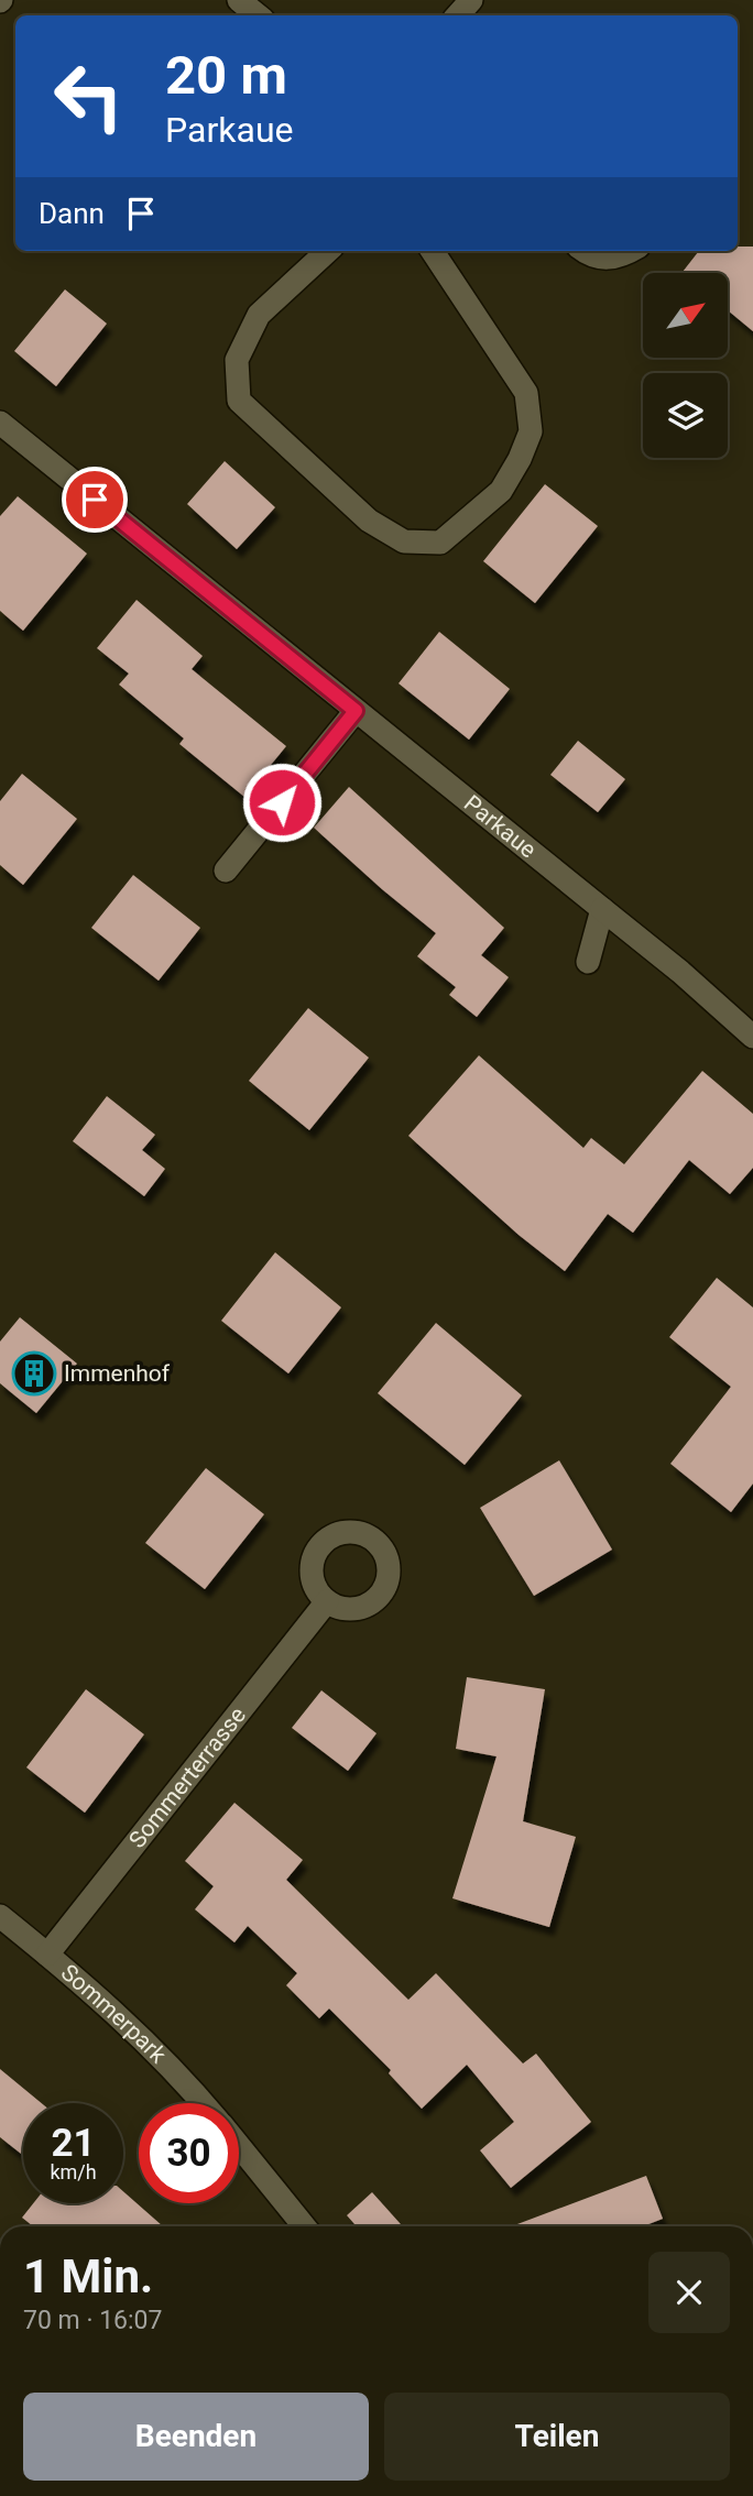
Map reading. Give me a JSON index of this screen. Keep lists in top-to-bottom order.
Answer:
{
  "streets": {
    "street": ["Parkaue", "Sommerterrasse", "Sommerpark"]
  },
  "crossings": [
    ["Sommerterrasse", "Sommerpark"]
  ],
  "places": {
    "building": ["Immenhof"]
  },
  "north": "top right",
  "page": {
    "turn": ["20 m", "Parkaue"],
    "then": "Dann",
    "speed": "21 km/h",
    "limit": "30",
    "heading": ["1 Min.", "70 m · 16:07"],
    "buttons": ["Beenden", "Teilen"]
  }
}
